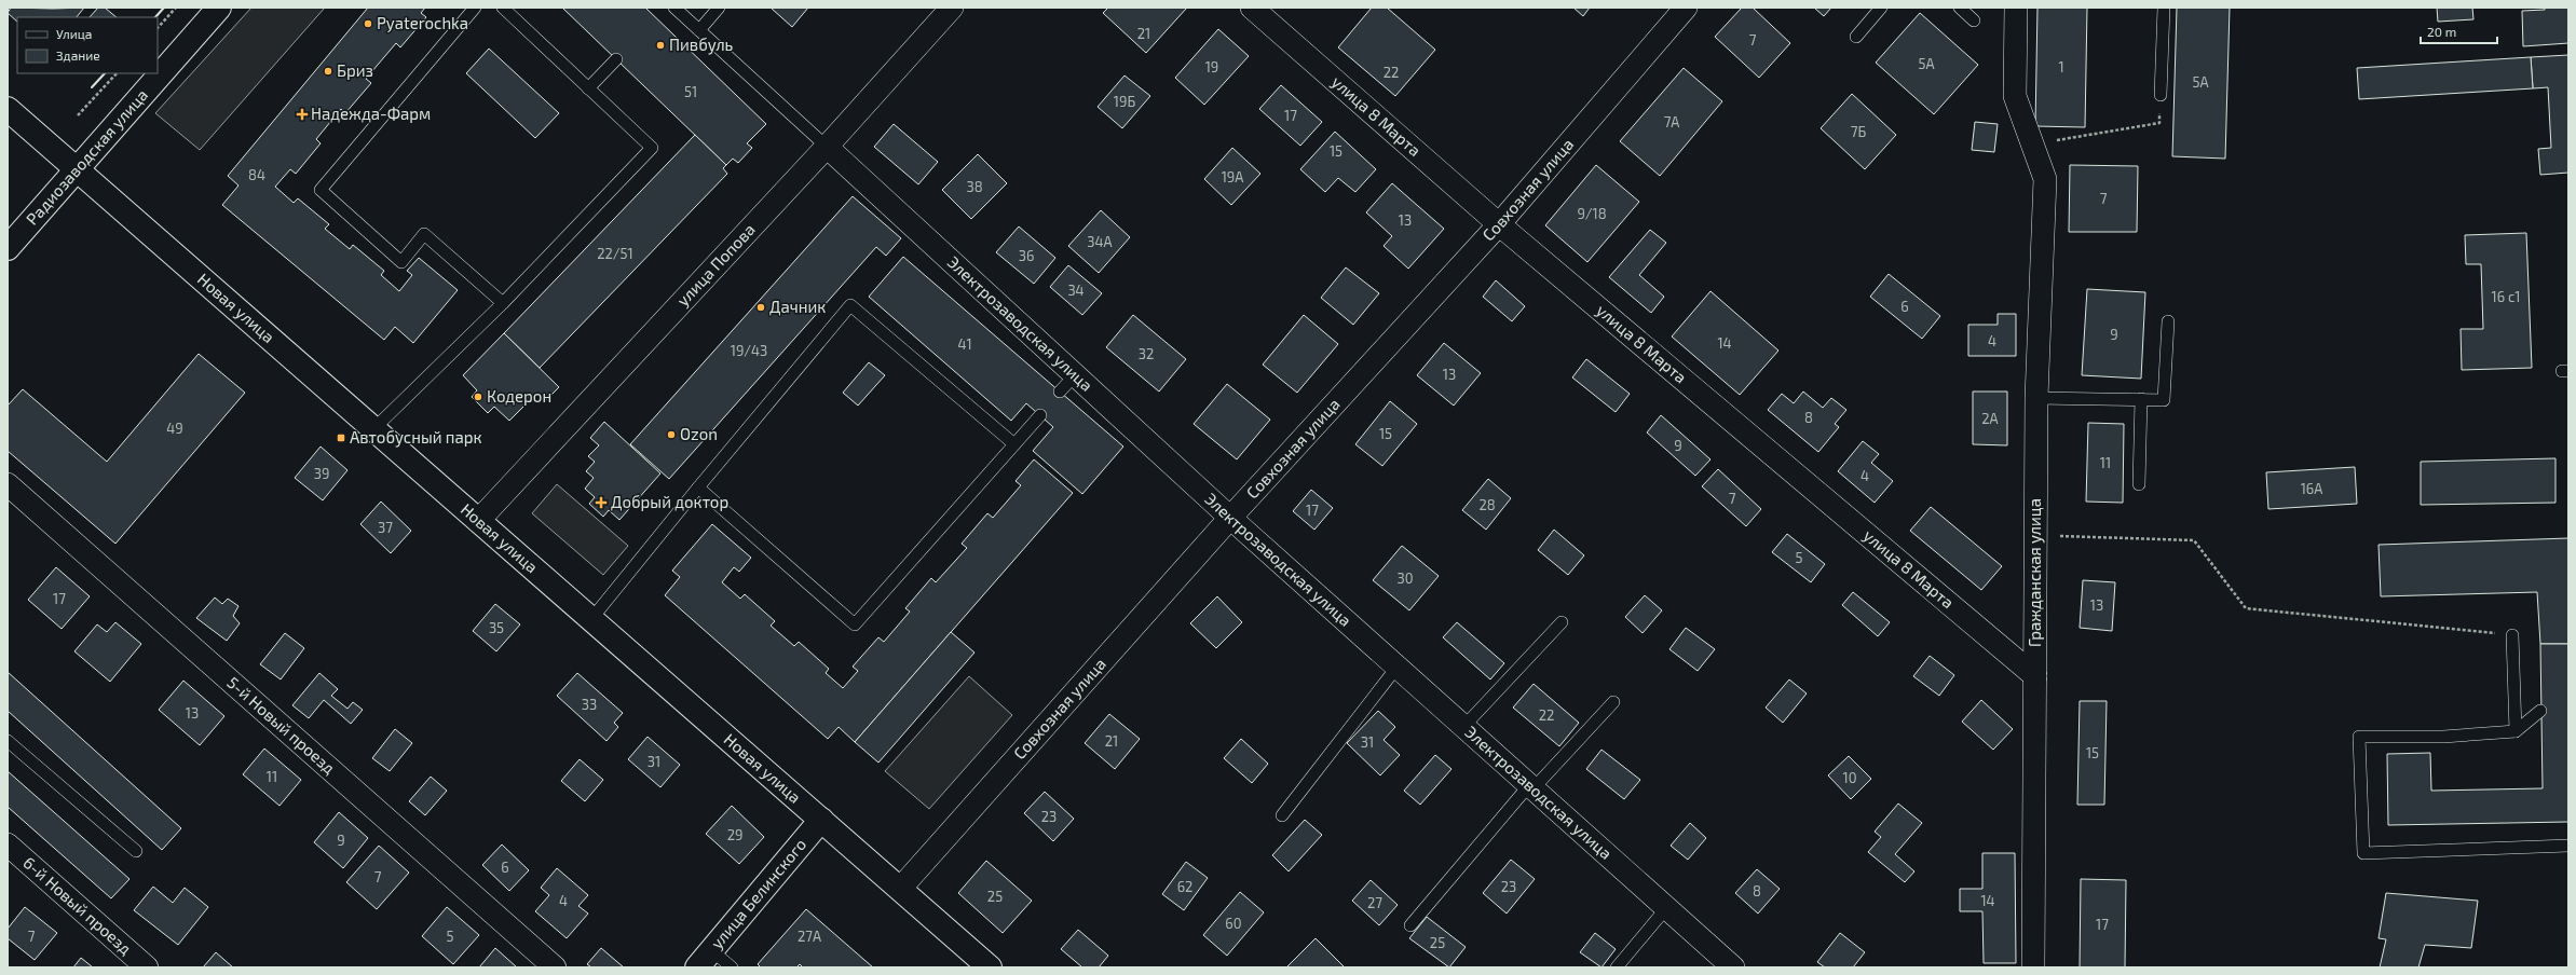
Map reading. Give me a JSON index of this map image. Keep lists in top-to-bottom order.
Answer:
{
  "streets": {
    "street": [
      "улица 8 Марта",
      "Радиозаводская улица",
      "Совхозная улица",
      "улица Попова",
      "Новая улица",
      "Электрозаводская улица",
      "Гражданская улица",
      "5-й Новый проезд",
      "улица Белинского",
      "6-й Новый проезд"
    ]
  },
  "crossings": [
    ["улица 8 Марта", "Совхозная улица"],
    ["улица 8 Марта", "Гражданская улица"],
    ["Радиозаводская улица", "Новая улица"],
    ["Совхозная улица", "Новая улица"],
    ["Совхозная улица", "Электрозаводская улица"],
    ["улица Попова", "Новая улица"],
    ["улица Попова", "Электрозаводская улица"],
    ["Новая улица", "улица Белинского"]
  ],
  "places": {
    "other": [
      "Pyaterochka",
      "Пивбуль",
      "Бриз",
      "Дачник",
      "Кодерон",
      "Ozon"
    ],
    "health": ["Надежда-Фарм", "Добрый доктор"],
    "transit": ["Автобусный парк"]
  },
  "house_numbers": [
    "21",
    "7",
    "5А",
    "19",
    "1",
    "22",
    "5А",
    "51",
    "19Б",
    "17",
    "7А",
    "7Б",
    "15",
    "84",
    "19А",
    "38",
    "7",
    "9/18",
    "13",
    "34А",
    "22/51",
    "36",
    "34",
    "16 с1",
    "6",
    "9",
    "4",
    "14",
    "41",
    "19/43",
    "32",
    "13",
    "8",
    "2А",
    "49",
    "15",
    "9",
    "11",
    "39",
    "4",
    "16А",
    "7",
    "28",
    "17",
    "37",
    "5",
    "30",
    "17",
    "13",
    "35",
    "33",
    "13",
    "22",
    "21",
    "31",
    "15",
    "31",
    "11",
    "10",
    "23",
    "29",
    "9",
    "6",
    "7",
    "62",
    "23",
    "8",
    "25",
    "4",
    "14",
    "27",
    "60",
    "17",
    "7",
    "5",
    "27А",
    "25"
  ],
  "legend": ["Улица", "Здание"],
  "scale_bar": "20 m"
}
